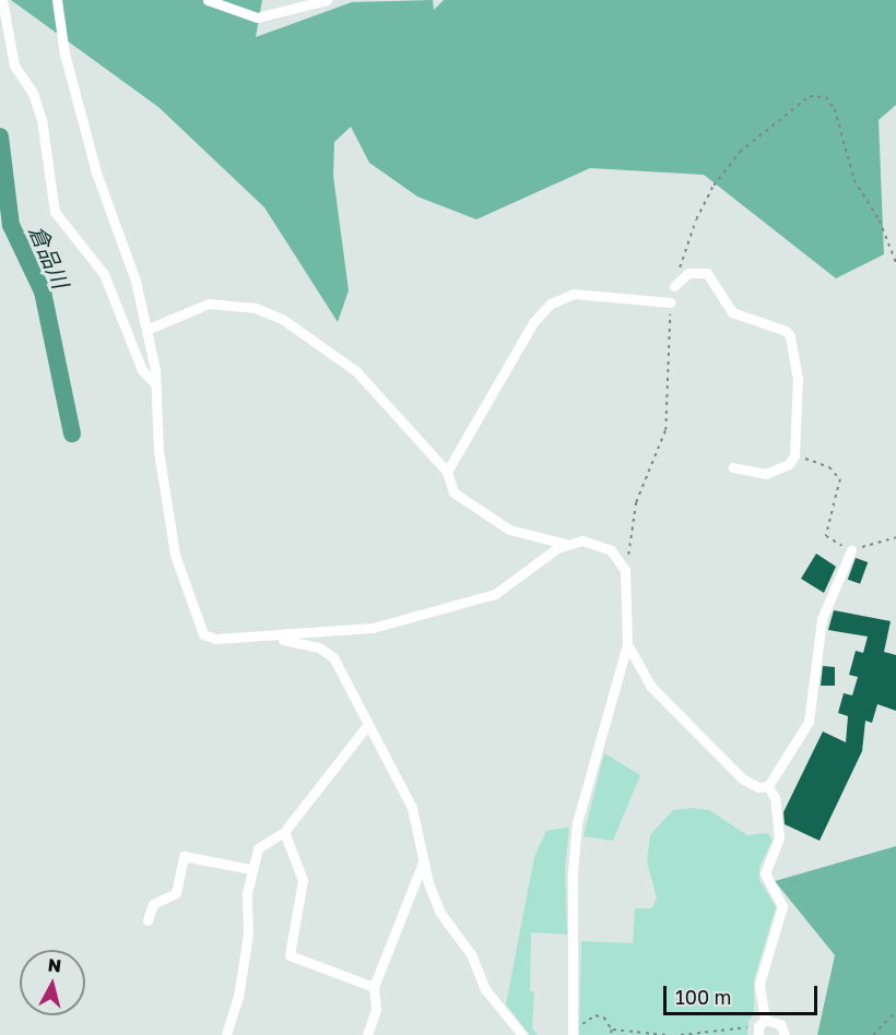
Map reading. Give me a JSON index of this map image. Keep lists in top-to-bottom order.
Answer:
{
  "water": ["倉品川"],
  "scale_bar": "100 m",
  "north": "top"
}
